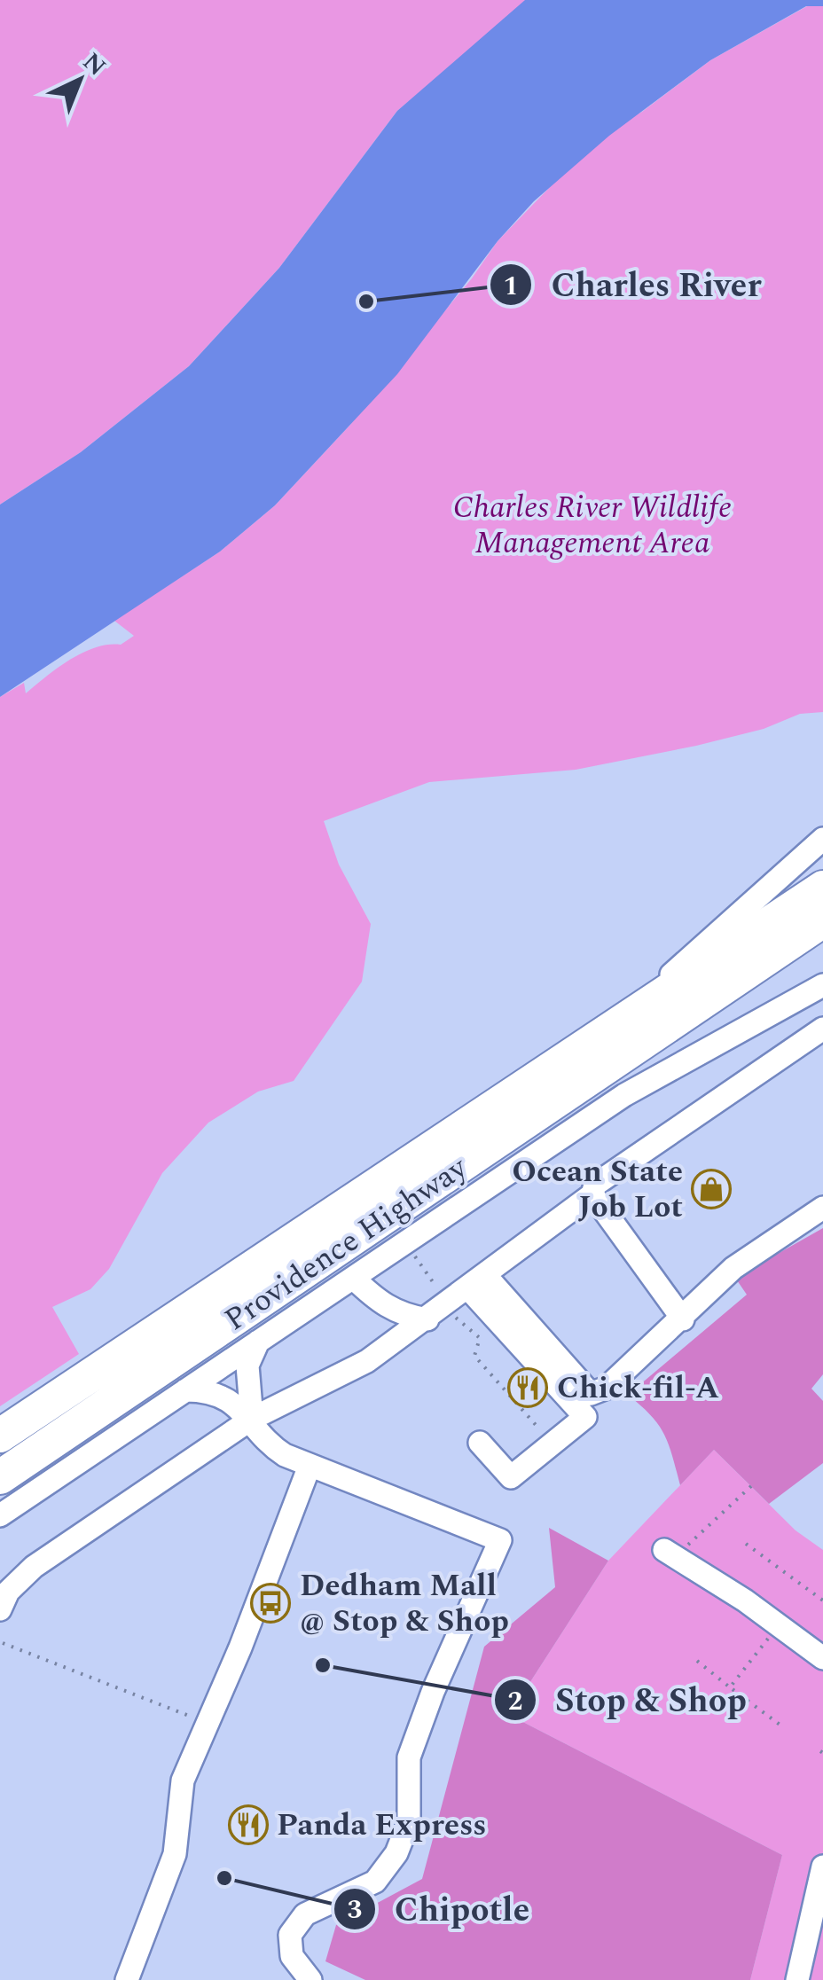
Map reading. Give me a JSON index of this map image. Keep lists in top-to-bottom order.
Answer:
{
  "streets": {
    "highway": ["Providence Highway"]
  },
  "parks": ["Charles River Wildlife Management Area"],
  "places": {
    "other": ["Charles River", "Stop & Shop", "Chipotle"],
    "shop": ["Ocean State Job Lot"],
    "restaurant": ["Chick-fil-A", "Panda Express"],
    "bus stop": ["Dedham Mall @ Stop & Shop"]
  },
  "north": "top right"
}
